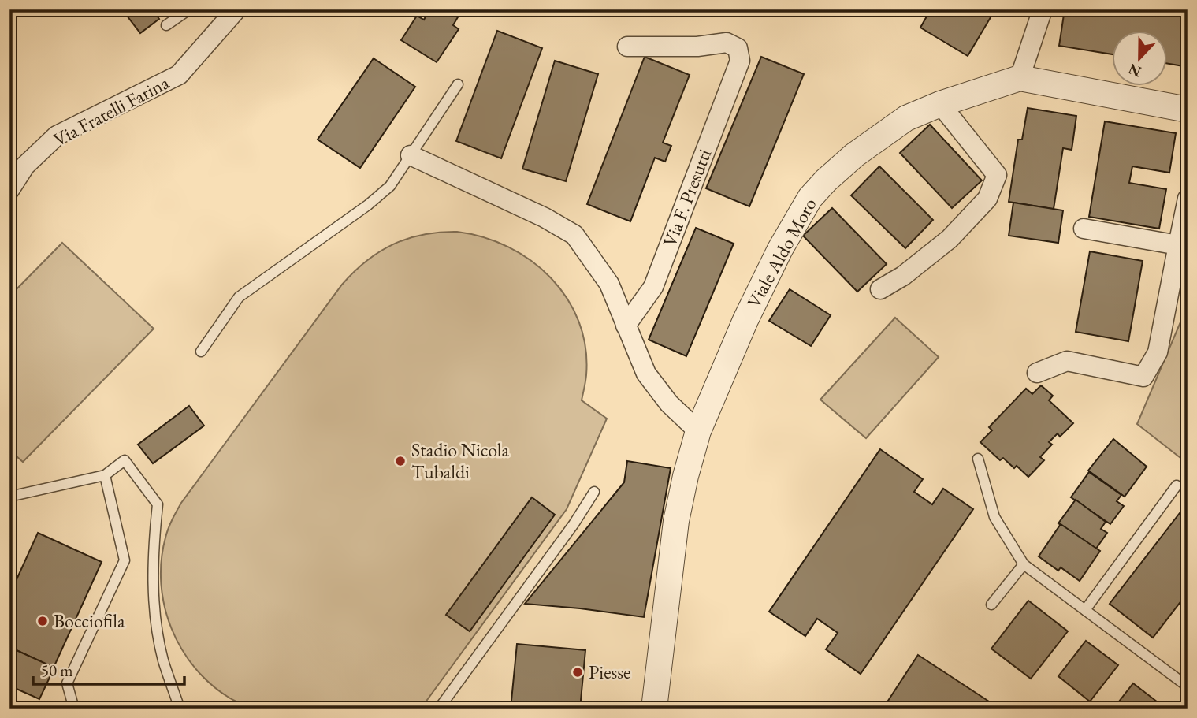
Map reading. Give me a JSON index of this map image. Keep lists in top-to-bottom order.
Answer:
{
  "streets": {
    "street": ["Via Fratelli Farina", "Via F. Presutti", "Viale Aldo Moro"]
  },
  "places": ["Stadio Nicola Tubaldi", "Bocciofila", "Piesse"],
  "scale_bar": "50 m",
  "north": "bottom"
}
